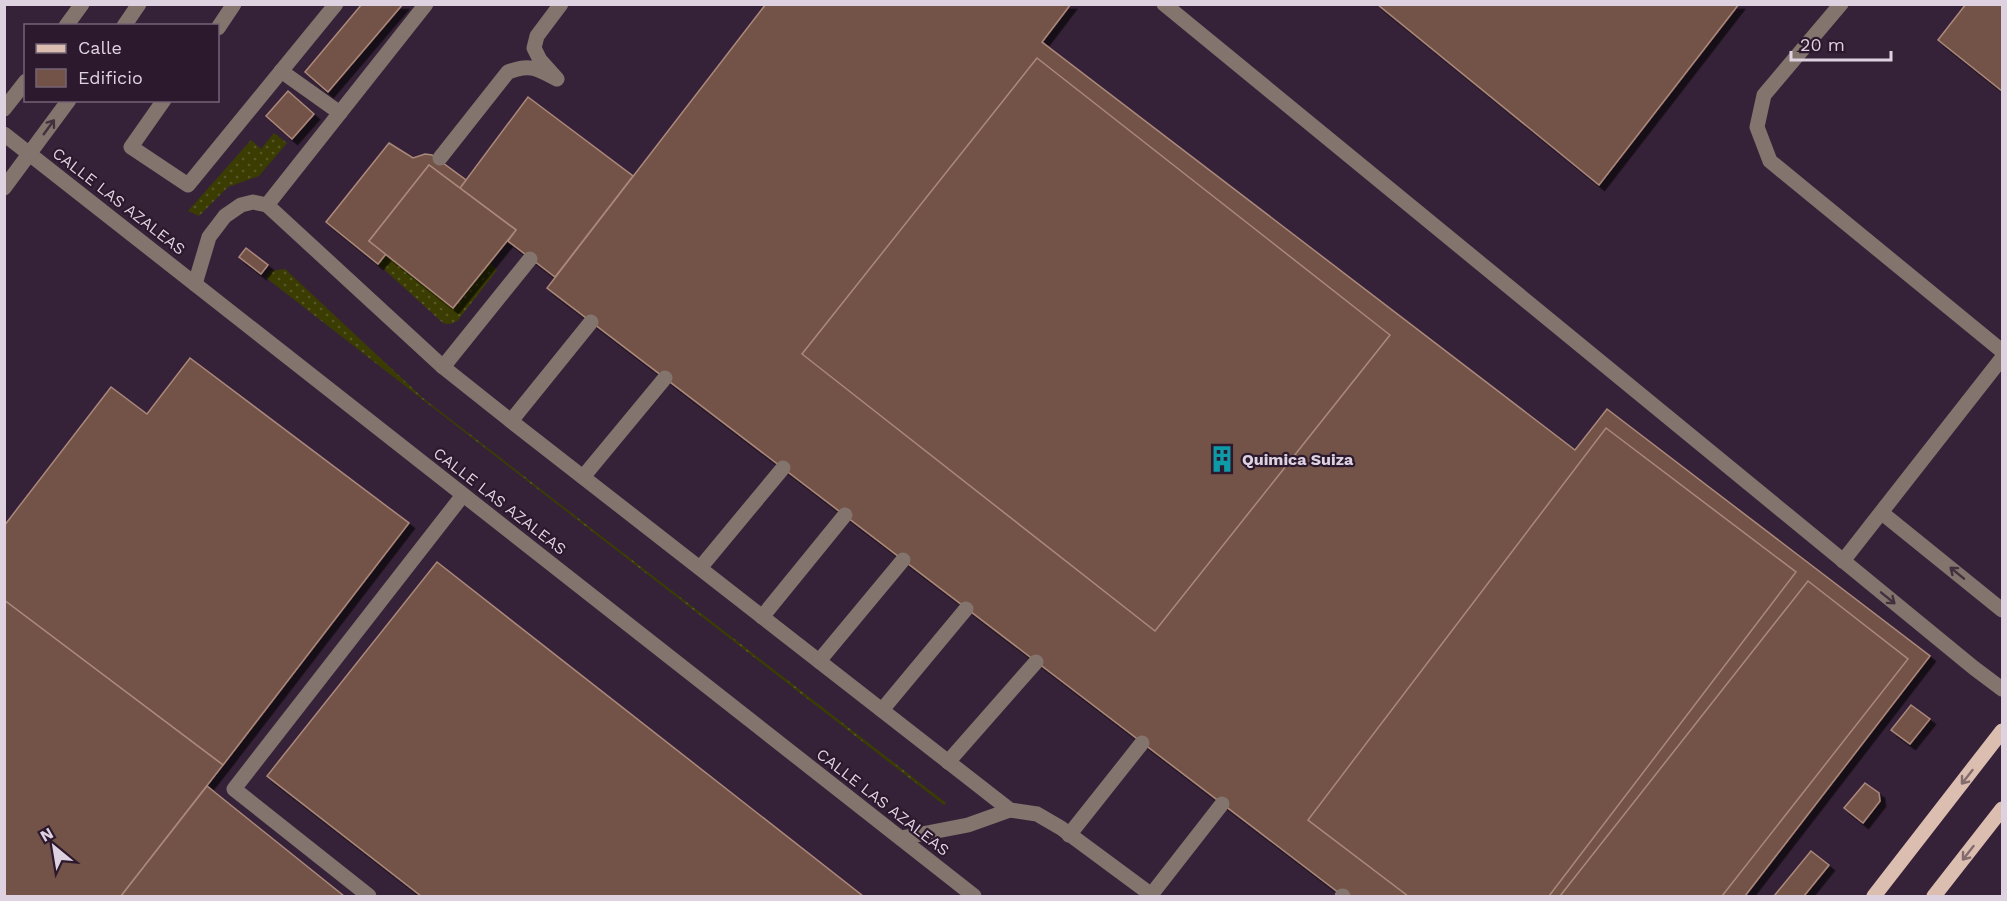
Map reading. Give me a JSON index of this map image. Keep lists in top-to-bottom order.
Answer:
{
  "streets": {
    "street": ["CALLE LAS AZALEAS"]
  },
  "places": {
    "building": ["Quimica Suiza"]
  },
  "legend": ["Calle", "Edificio"],
  "scale_bar": "20 m",
  "north": "top left"
}
